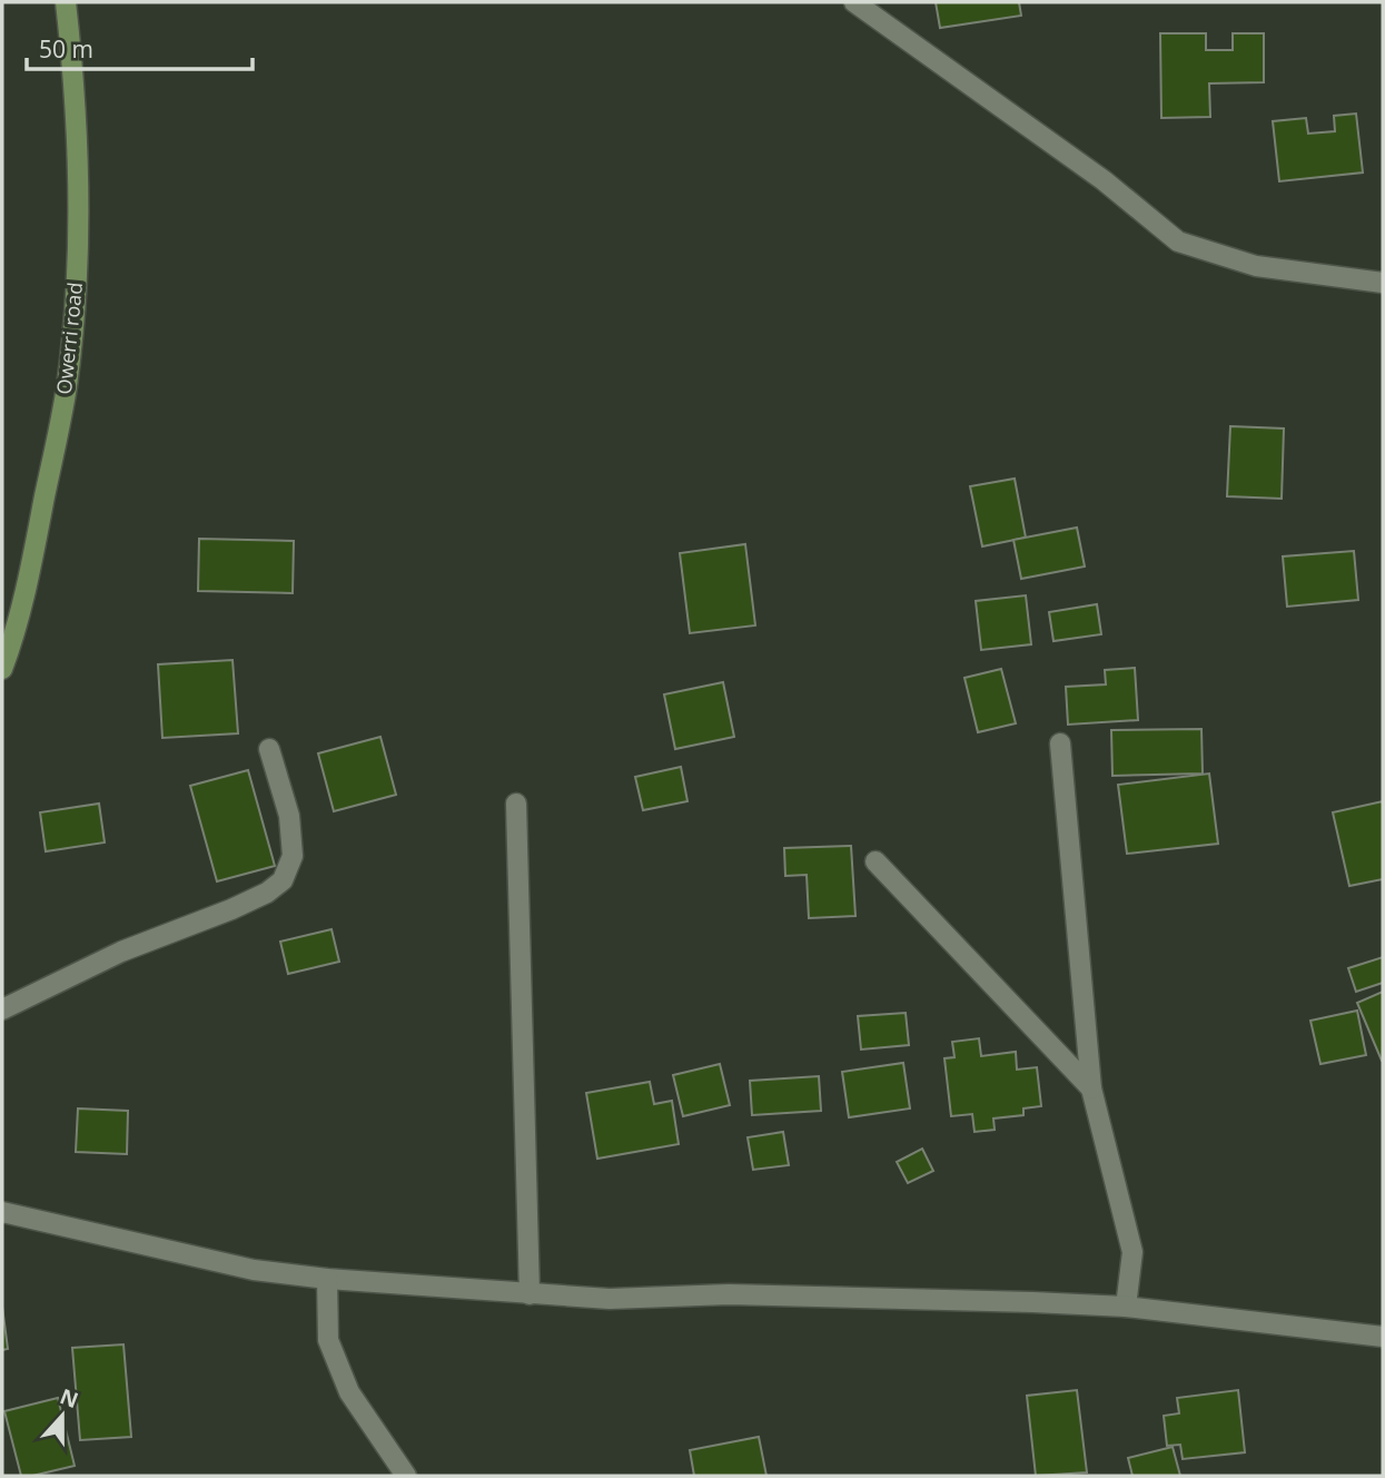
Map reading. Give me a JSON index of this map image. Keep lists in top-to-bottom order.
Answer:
{
  "streets": {
    "main road": ["Owerri road"]
  },
  "scale_bar": "50 m",
  "north": "top"
}
